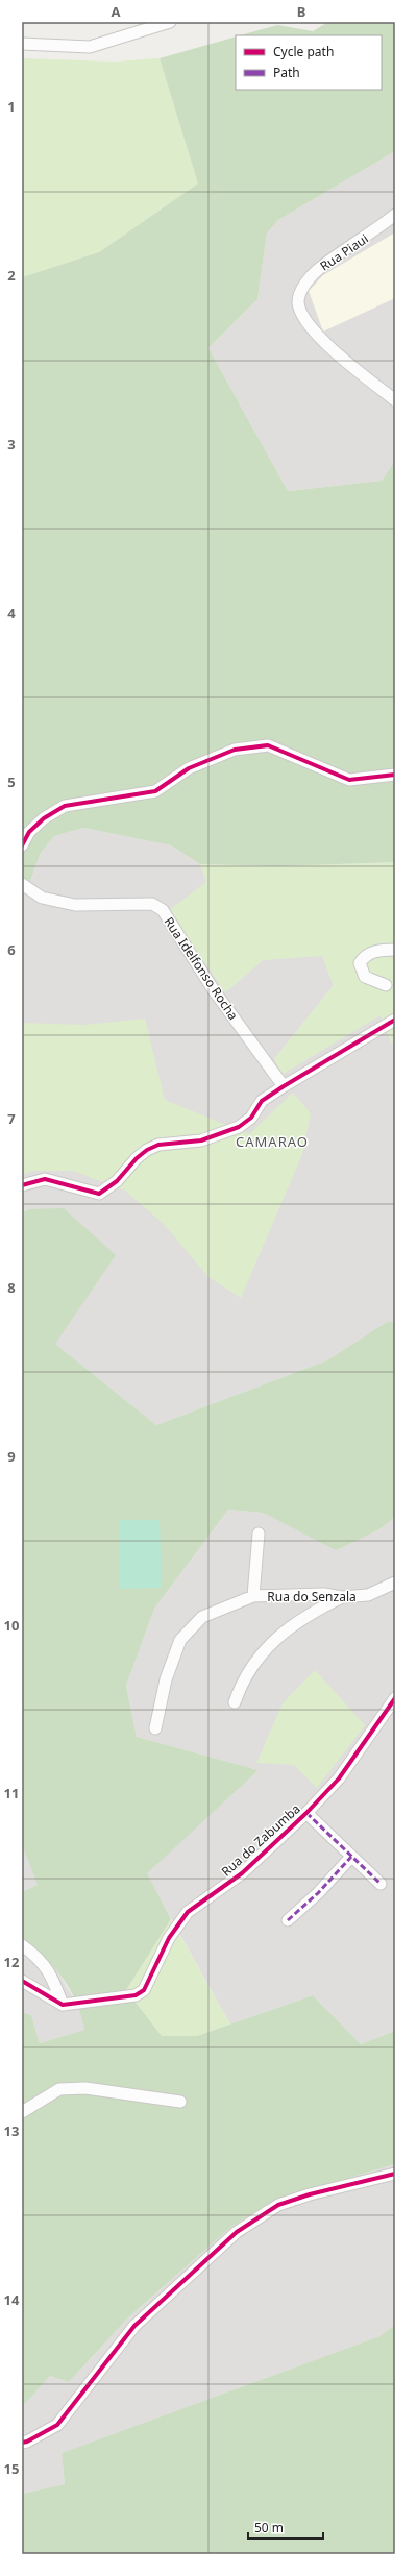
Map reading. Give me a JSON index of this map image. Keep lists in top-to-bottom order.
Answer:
{
  "streets": {
    "street": [
      "Rua Piaui",
      "Rua Idelfonso Rocha",
      "Rua do Senzala",
      "Rua do Zabumba"
    ]
  },
  "districts": ["CAMARAO"],
  "legend": ["Cycle path", "Path"],
  "scale_bar": "50 m",
  "grid": {
    "columns": ["A", "B"],
    "rows": [
      "1",
      "2",
      "3",
      "4",
      "5",
      "6",
      "7",
      "8",
      "9",
      "10",
      "11",
      "12",
      "13",
      "14",
      "15"
    ]
  }
}
